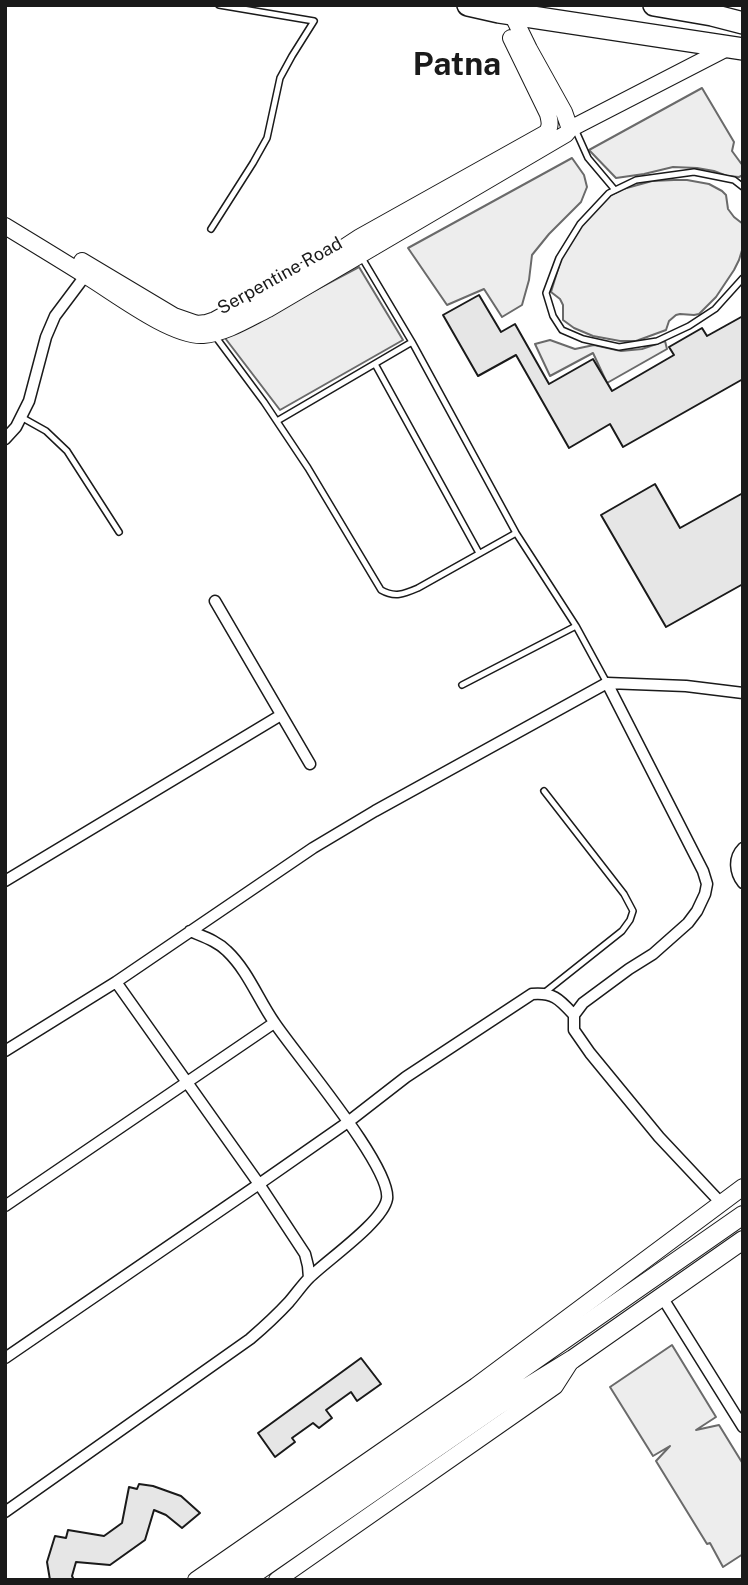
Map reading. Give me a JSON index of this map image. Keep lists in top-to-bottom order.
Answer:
{
  "streets": {
    "street": ["Serpentine Road"]
  },
  "districts": ["Patna"]
}
